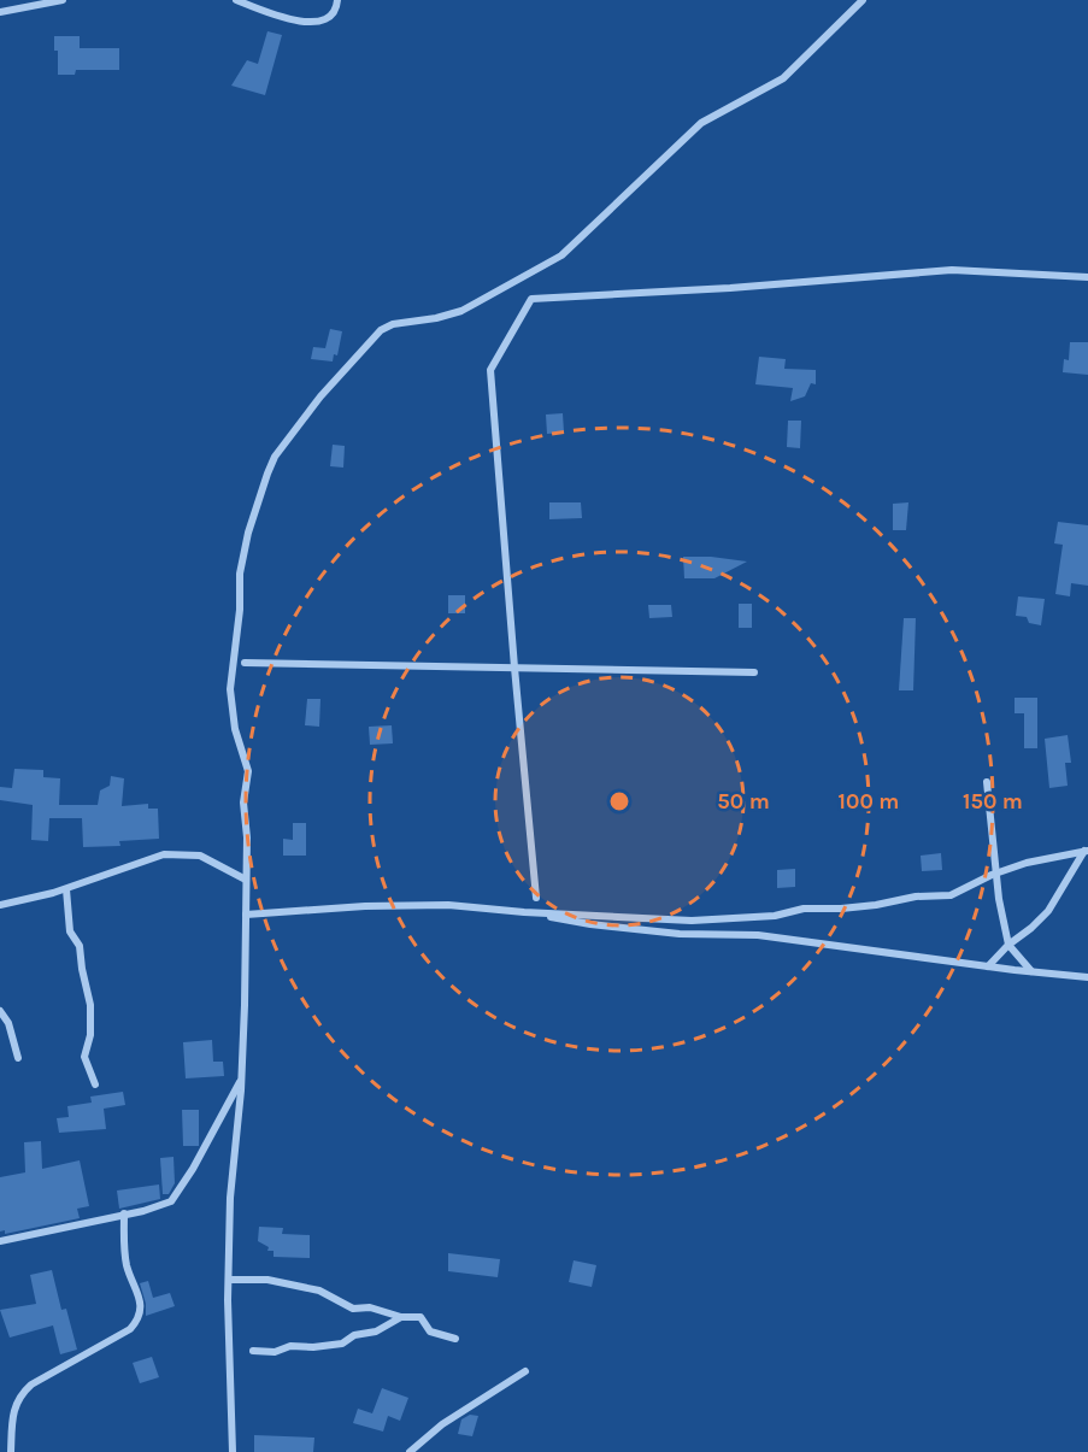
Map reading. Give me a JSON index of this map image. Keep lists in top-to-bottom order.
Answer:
{
  "rings": ["50 m", "100 m", "150 m"]
}
